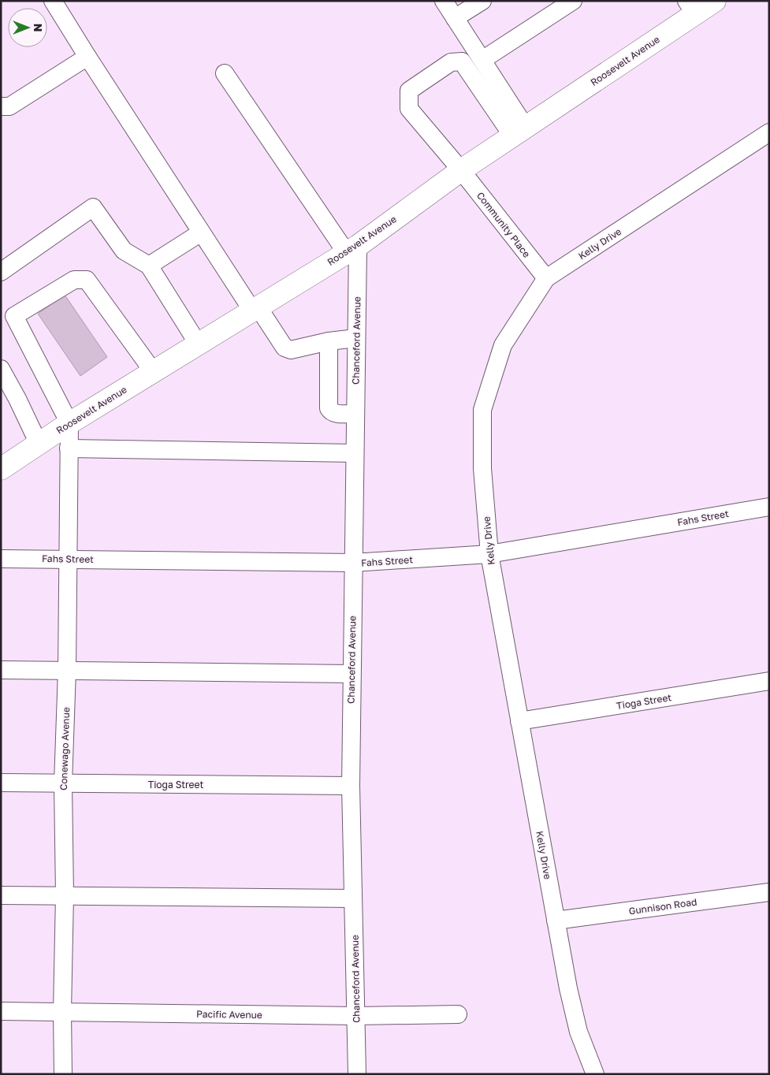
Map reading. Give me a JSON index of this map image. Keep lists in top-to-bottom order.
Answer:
{
  "streets": {
    "main road": ["Roosevelt Avenue"],
    "street": [
      "Community Place",
      "Kelly Drive",
      "Chanceford Avenue",
      "Fahs Street",
      "Tioga Street",
      "Conewago Avenue",
      "Gunnison Road",
      "Pacific Avenue"
    ]
  },
  "crossings": [
    ["Roosevelt Avenue", "Community Place"],
    ["Roosevelt Avenue", "Chanceford Avenue"],
    ["Roosevelt Avenue", "Conewago Avenue"],
    ["Community Place", "Kelly Drive"],
    ["Kelly Drive", "Fahs Street"],
    ["Kelly Drive", "Tioga Street"],
    ["Kelly Drive", "Gunnison Road"],
    ["Chanceford Avenue", "Fahs Street"],
    ["Chanceford Avenue", "Tioga Street"],
    ["Chanceford Avenue", "Pacific Avenue"],
    ["Fahs Street", "Conewago Avenue"],
    ["Tioga Street", "Conewago Avenue"],
    ["Conewago Avenue", "Pacific Avenue"]
  ],
  "north": "right"
}
